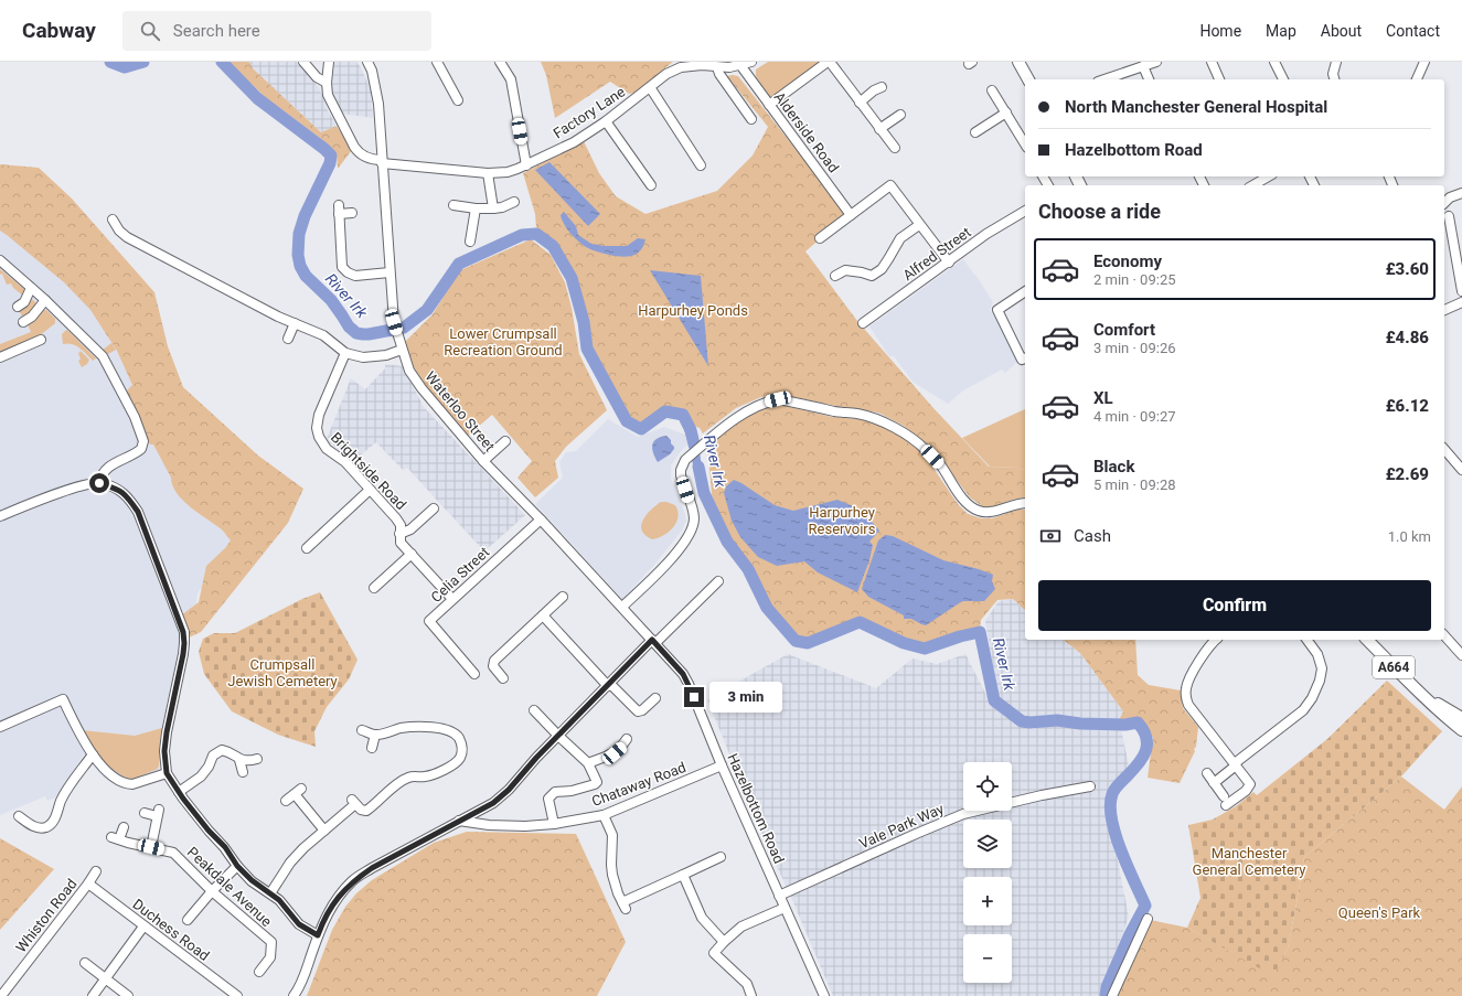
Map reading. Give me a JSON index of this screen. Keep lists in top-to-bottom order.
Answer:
{
  "streets": {
    "main road": ["A664"],
    "street": [
      "Factory Lane",
      "Alderside Road",
      "Alfred Street",
      "Waterloo Street",
      "Brightside Road",
      "Celia Street",
      "Chataway Road",
      "Hazelbottom Road",
      "Vale Park Way",
      "Peakdale Avenue",
      "Whiston Road",
      "Duchess Road"
    ]
  },
  "crossings": [
    ["Factory Lane", "Alderside Road"],
    ["Factory Lane", "Waterloo Street"],
    ["Waterloo Street", "Celia Street"],
    ["Waterloo Street", "Hazelbottom Road"],
    ["Brightside Road", "Celia Street"],
    ["Chataway Road", "Hazelbottom Road"],
    ["Hazelbottom Road", "Vale Park Way"],
    ["Whiston Road", "Duchess Road"]
  ],
  "water": ["River Irk"],
  "parks": [
    "Harpurhey Ponds",
    "Lower Crumpsall Recreation Ground",
    "Harpurhey Reservoirs",
    "Crumpsall Jewish Cemetery",
    "Manchester General Cemetery",
    "Queen's Park"
  ],
  "page": {
    "header": "Cabway",
    "search": "Search here",
    "nav": [
      "Home",
      "Map",
      "About",
      "Contact"
    ],
    "banner": ["North Manchester General Hospital", "Hazelbottom Road"],
    "heading": "Choose a ride",
    "list": [
      {
        "name": "Economy",
        "note": "2 min · 09:25",
        "value": "£3.60"
      },
      {
        "name": "Comfort",
        "note": "3 min · 09:26",
        "value": "£4.86"
      },
      {
        "name": "XL",
        "note": "4 min · 09:27",
        "value": "£6.12"
      },
      {
        "name": "Black",
        "note": "5 min · 09:28",
        "value": "£2.69"
      }
    ],
    "pay": ["Cash", "1.0 km"],
    "buttons": "Confirm",
    "bubble": "3 min",
    "map_buttons": ["+", "−"]
  }
}
